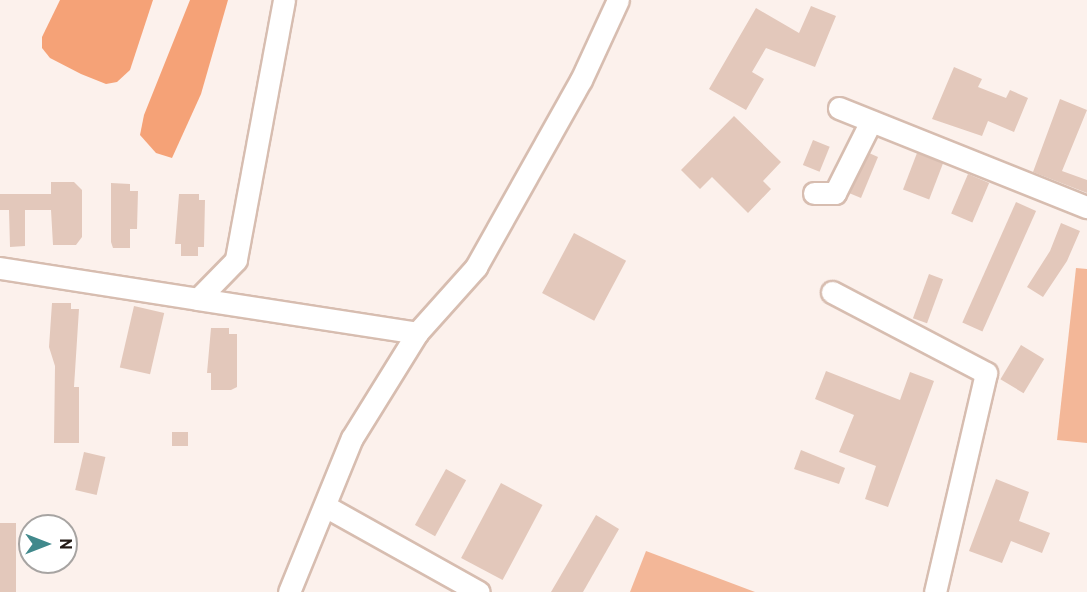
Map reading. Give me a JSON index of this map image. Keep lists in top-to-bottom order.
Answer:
{
  "north": "right"
}
